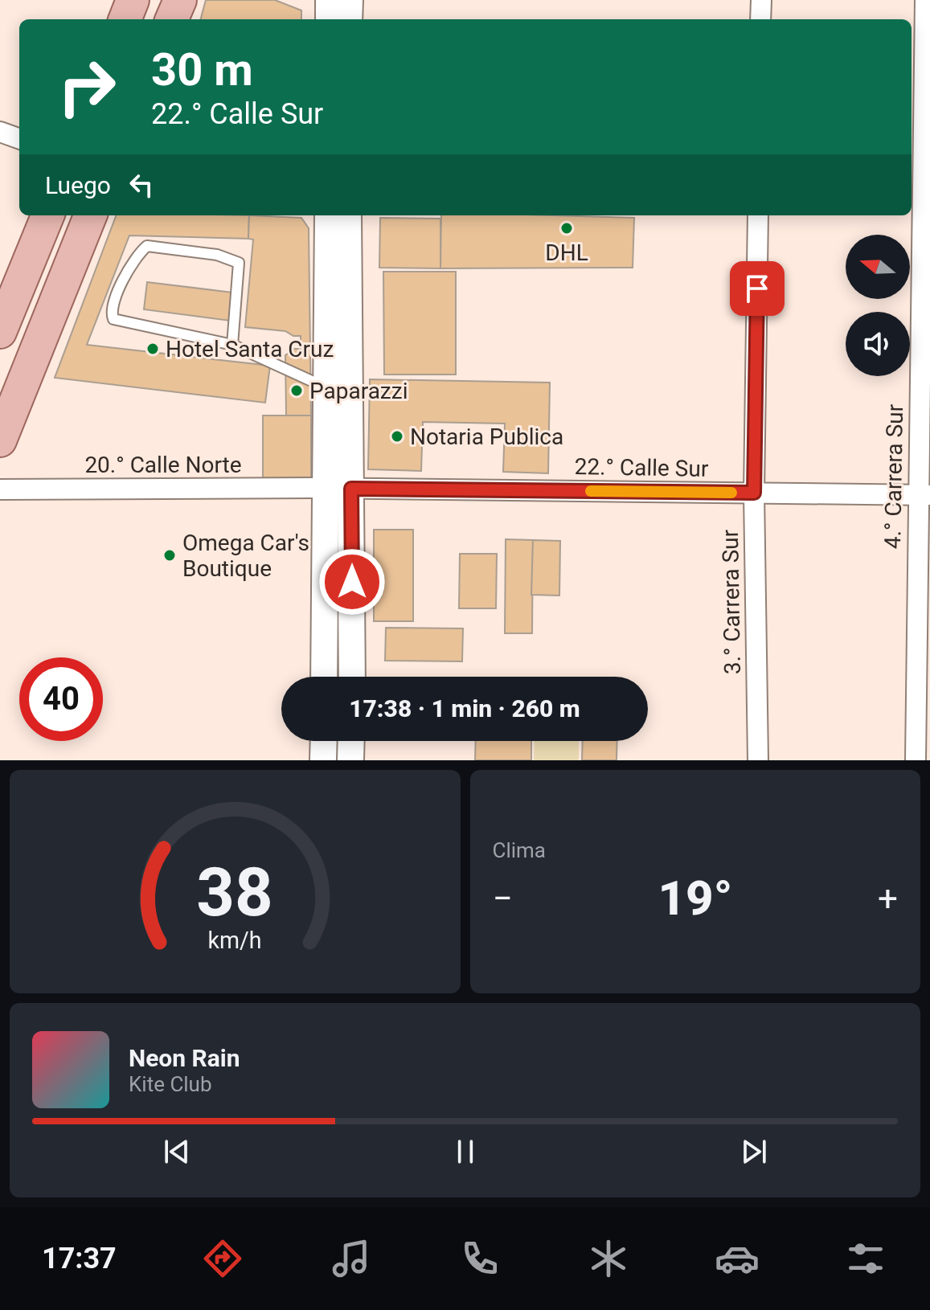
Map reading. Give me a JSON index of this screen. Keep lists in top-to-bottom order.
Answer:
{
  "streets": {
    "street": [
      "20.° Calle Norte",
      "22.° Calle Sur",
      "4.° Carrera Sur",
      "3.° Carrera Sur"
    ]
  },
  "crossings": [
    ["20.° Calle Norte", "22.° Calle Sur"],
    ["22.° Calle Sur", "4.° Carrera Sur"],
    ["22.° Calle Sur", "3.° Carrera Sur"]
  ],
  "places": [
    "DHL",
    "Hotel Santa Cruz",
    "Paparazzi",
    "Notaria Publica",
    "Omega Car's Boutique"
  ],
  "north": "left",
  "page": {
    "turn": ["30 m", "22.° Calle Sur"],
    "then": "Luego",
    "limit": "40",
    "trip": "17:38 · 1 min · 260 m",
    "tile": "Clima",
    "heat": ["−", "19°", "+"],
    "song": ["Neon Rain", "Kite Club"],
    "tabs": "17:37",
    "gauge": ["38", "km/h"]
  }
}
